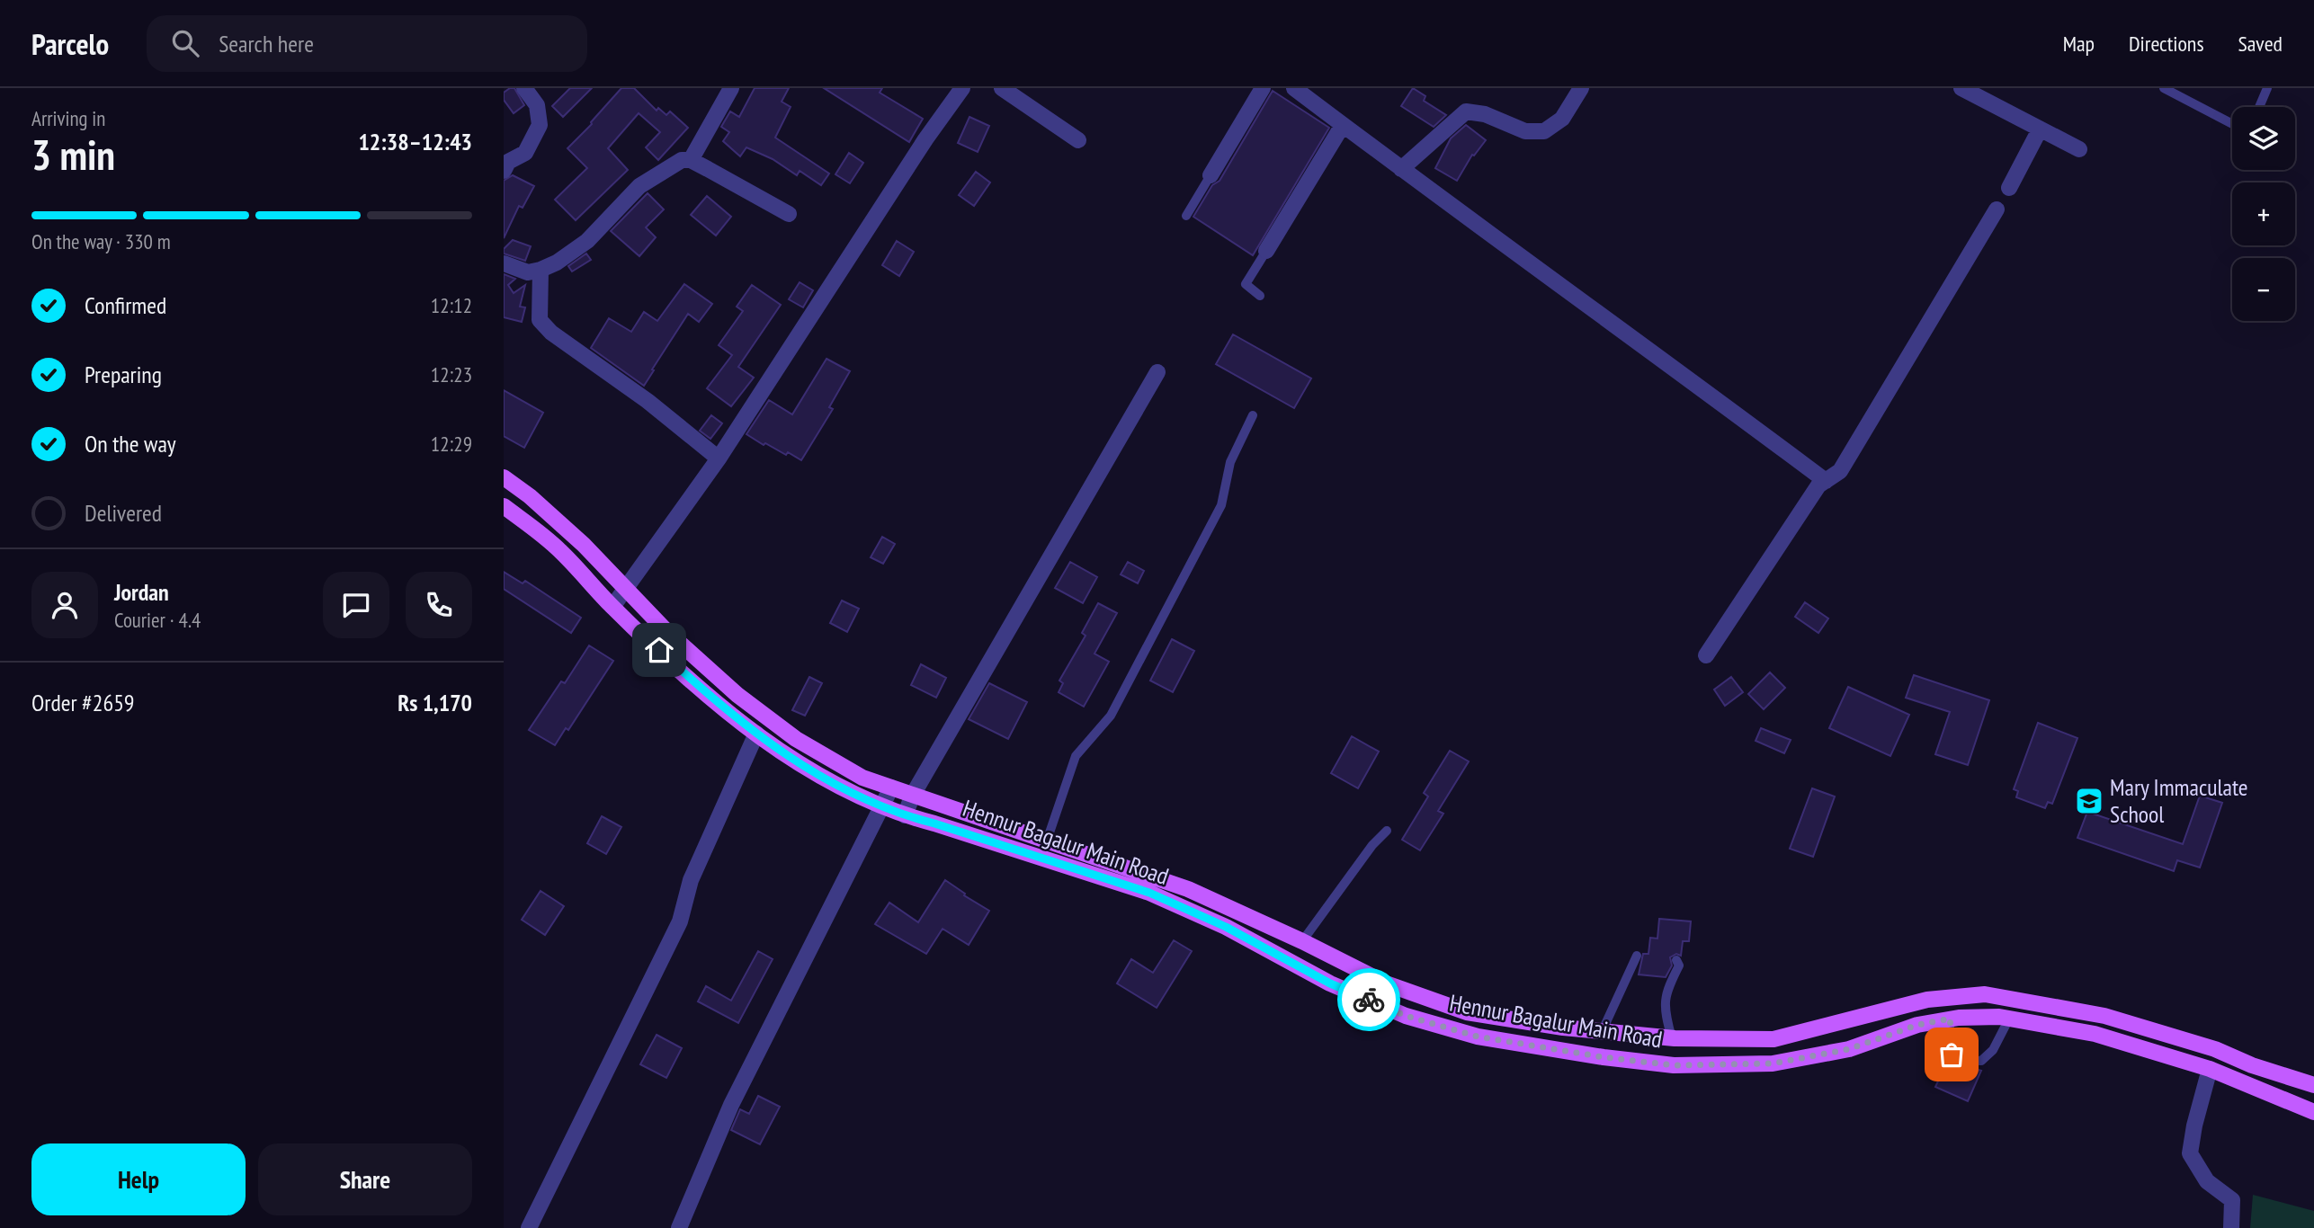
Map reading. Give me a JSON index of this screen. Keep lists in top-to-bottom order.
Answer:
{
  "streets": {
    "main road": ["Hennur Bagalur Main Road"]
  },
  "places": {
    "school or university": ["Mary Immaculate School"]
  },
  "page": {
    "header": "Parcelo",
    "search": "Search here",
    "nav": ["Map", "Directions", "Saved"],
    "heading": ["3 min", "Arriving in", "12:38–12:43"],
    "panel": [
      "Jordan",
      "Courier · 4.4",
      "Order #2659",
      "Rs 1,170"
    ],
    "map_buttons": ["+", "−"],
    "bar": "On the way · 330 m",
    "list": [
      ["Confirmed", "12:12"],
      ["Preparing", "12:23"],
      ["On the way", "12:29"],
      "Delivered"
    ],
    "buttons": ["Help", "Share"]
  }
}
